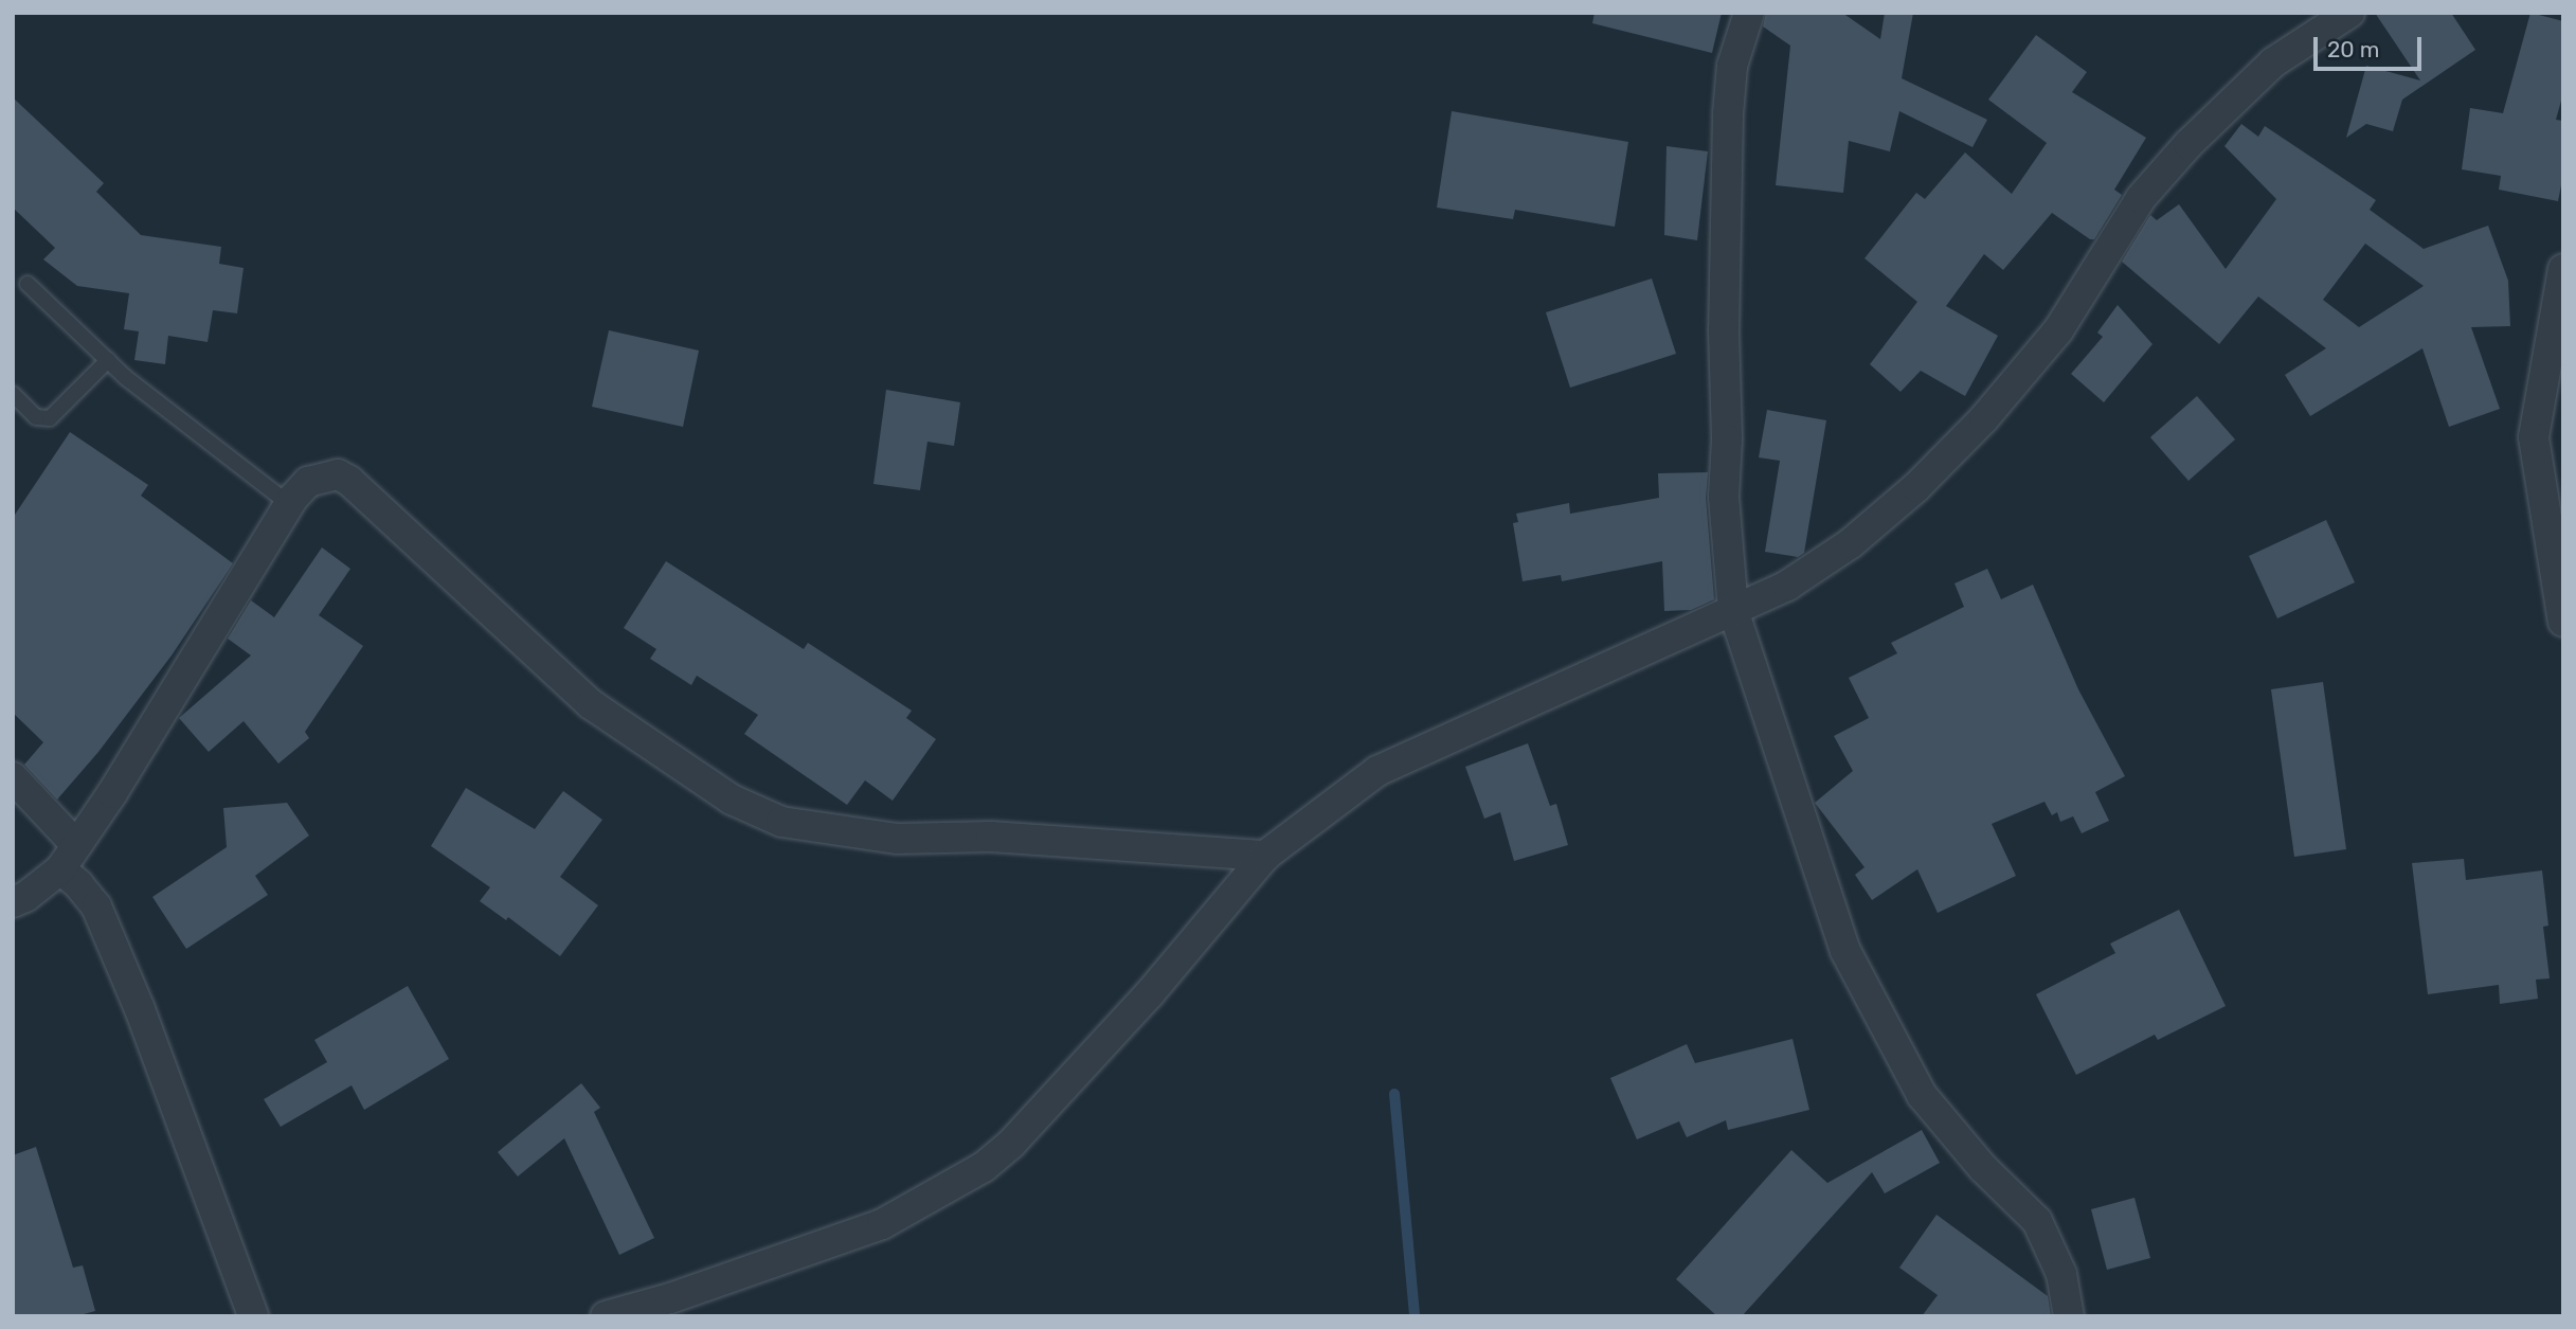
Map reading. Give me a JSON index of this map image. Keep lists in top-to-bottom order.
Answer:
{
  "scale_bar": "20 m"
}
